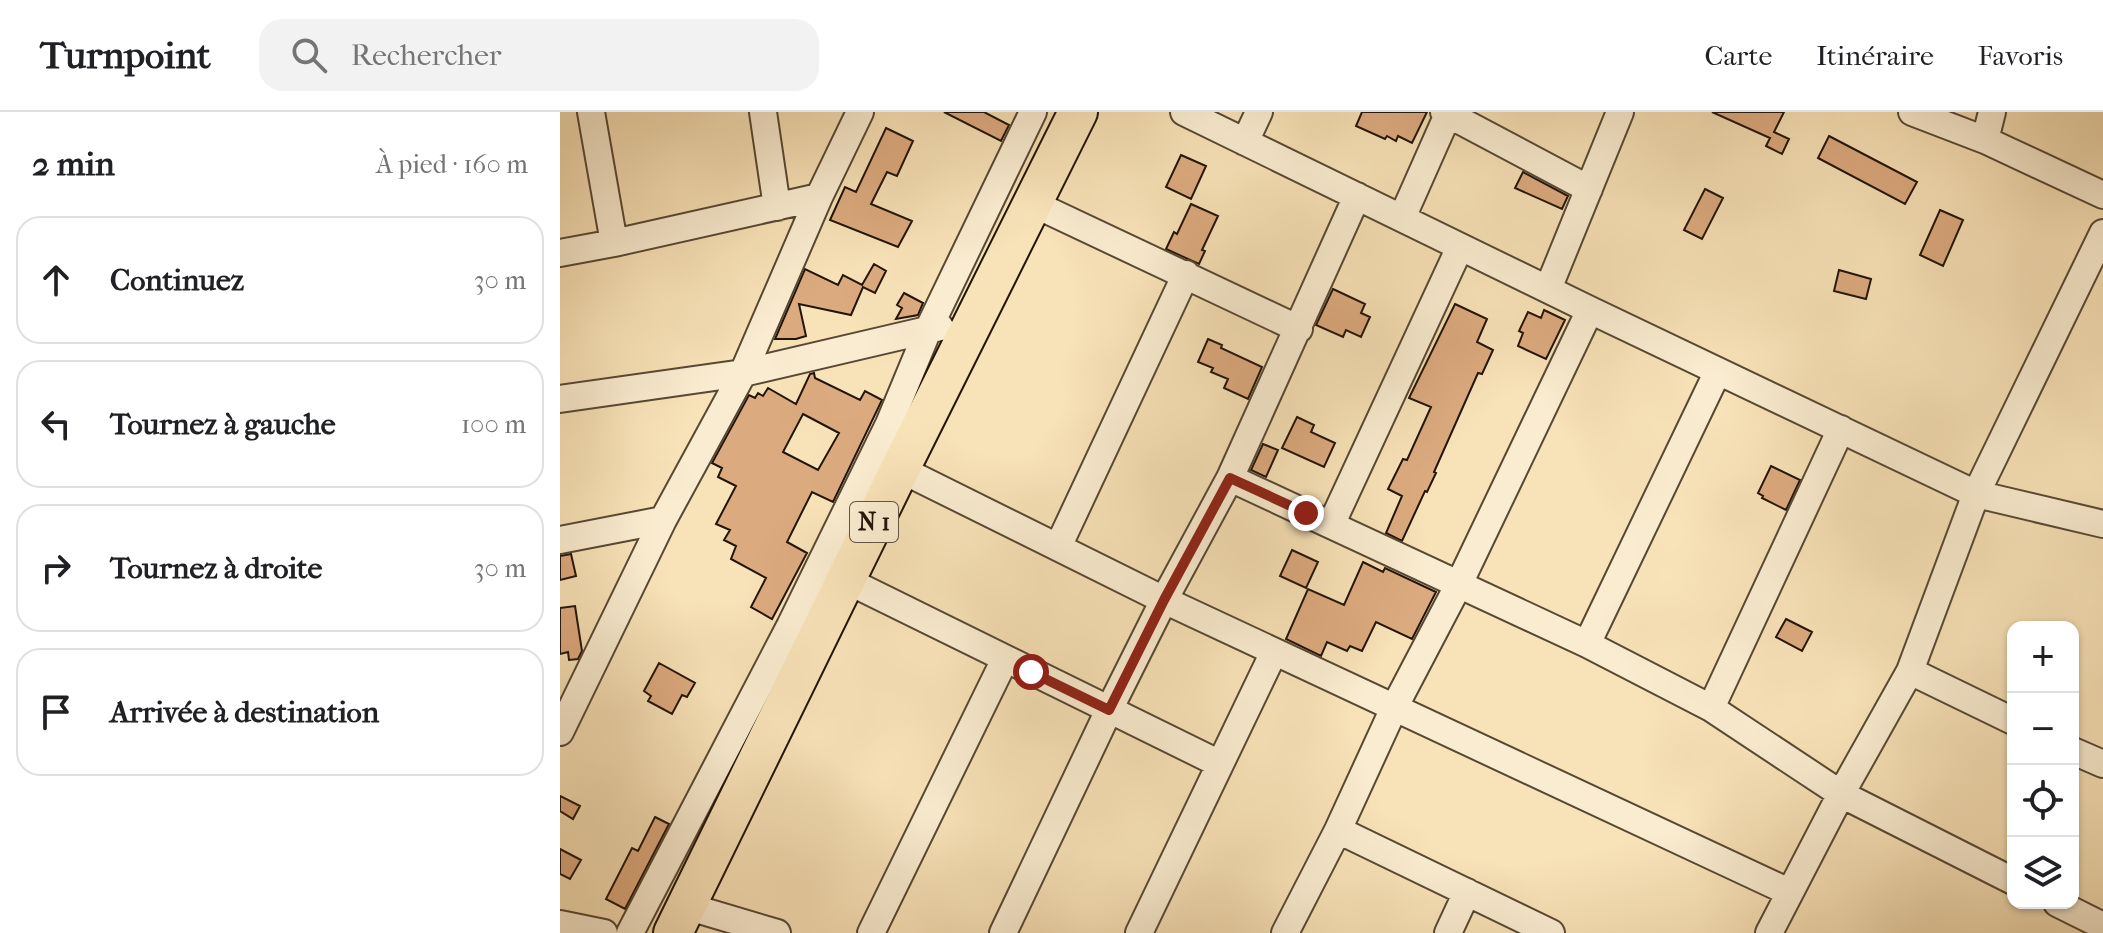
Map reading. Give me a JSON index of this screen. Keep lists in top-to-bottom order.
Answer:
{
  "streets": {
    "highway": ["N 1"]
  },
  "page": {
    "header": "Turnpoint",
    "search": "Rechercher",
    "nav": ["Carte", "Itinéraire", "Favoris"],
    "heading": ["2 min", "À pied · 160 m"],
    "list": [
      ["Continuez", "30 m"],
      ["Tournez à gauche", "100 m"],
      ["Tournez à droite", "30 m"],
      "Arrivée à destination"
    ],
    "map_buttons": ["+", "−"]
  }
}
